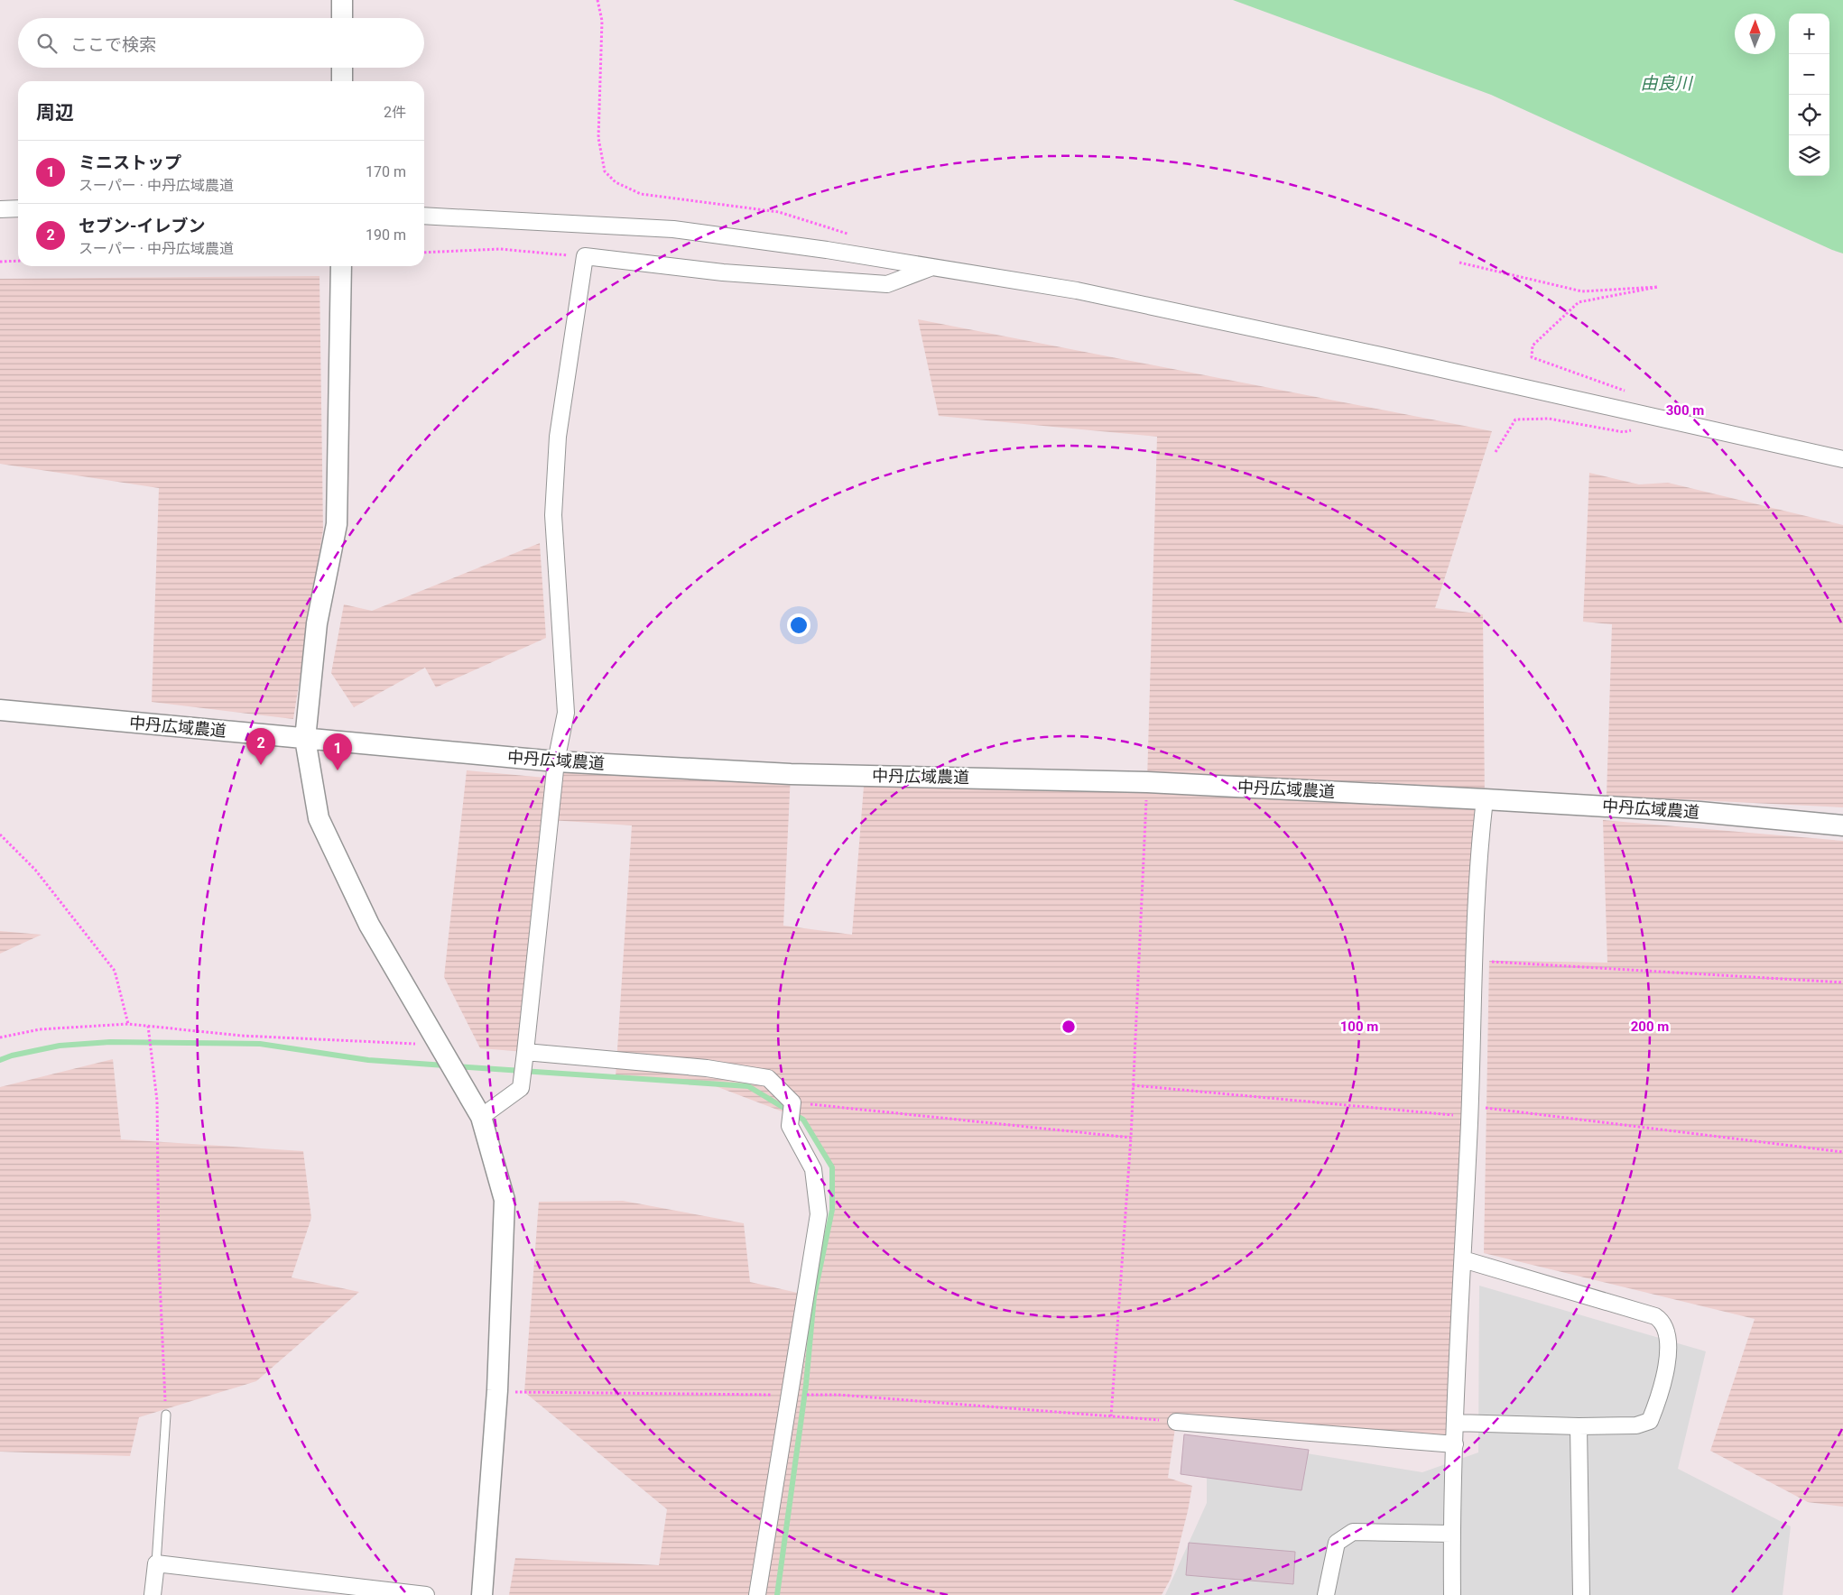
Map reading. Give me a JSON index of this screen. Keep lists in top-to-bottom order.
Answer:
{
  "streets": {
    "street": ["中丹広域農道"]
  },
  "water": ["由良川"],
  "north": "top",
  "page": {
    "map_buttons": ["+", "−"],
    "search": "ここで検索",
    "heading": ["周辺", "2件"],
    "list": [
      {
        "mark": "1",
        "name": "ミニストップ",
        "note": "スーパー · 中丹広域農道",
        "value": "170 m"
      },
      {
        "mark": "2",
        "name": "セブン-イレブン",
        "note": "スーパー · 中丹広域農道",
        "value": "190 m"
      }
    ],
    "pins": ["2", "1"]
  },
  "rings": ["300 m", "100 m", "200 m"]
}
